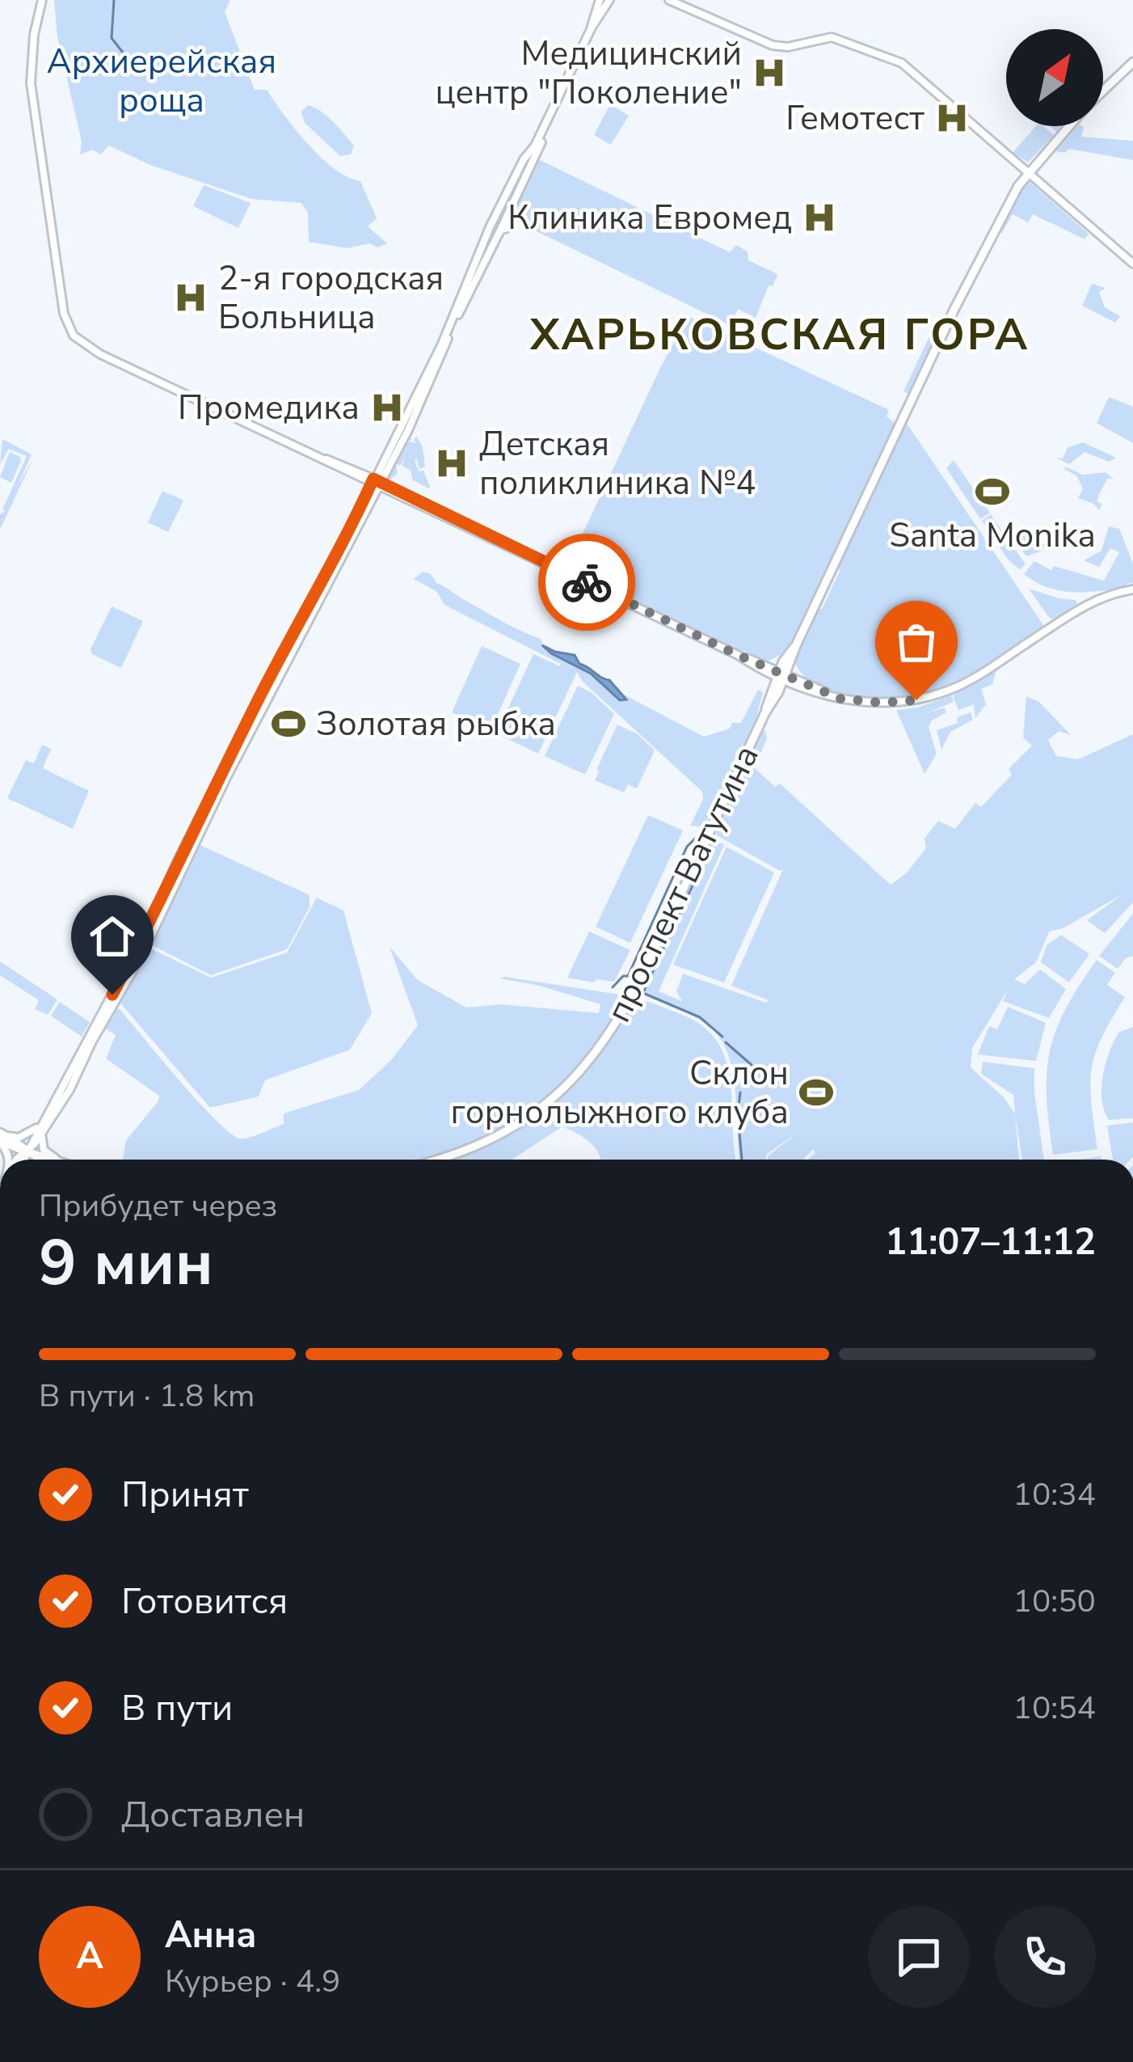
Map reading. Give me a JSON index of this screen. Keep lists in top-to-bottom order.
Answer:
{
  "streets": {
    "main road": ["проспект Ватутина"]
  },
  "districts": ["ХАРЬКОВСКАЯ ГОРА"],
  "parks": ["Архиерейская роща"],
  "places": {
    "hospital": [
      "Медицинский центр \"Поколение\"",
      "Гемотест",
      "Клиника Евромед",
      "2-я городская Больница",
      "Промедика",
      "Детская поликлиника №4"
    ],
    "sports": ["Santa Monika", "Золотая рыбка", "Склон горнолыжного клуба"]
  },
  "north": "top right",
  "page": {
    "heading": ["9 мин", "Прибудет через", "11:07–11:12"],
    "panel": ["Анна", "Курьер · 4.9"],
    "bar": "В пути · 1.8 km",
    "list": [
      ["Принят", "10:34"],
      ["Готовится", "10:50"],
      ["В пути", "10:54"],
      "Доставлен"
    ],
    "round": "А"
  }
}
